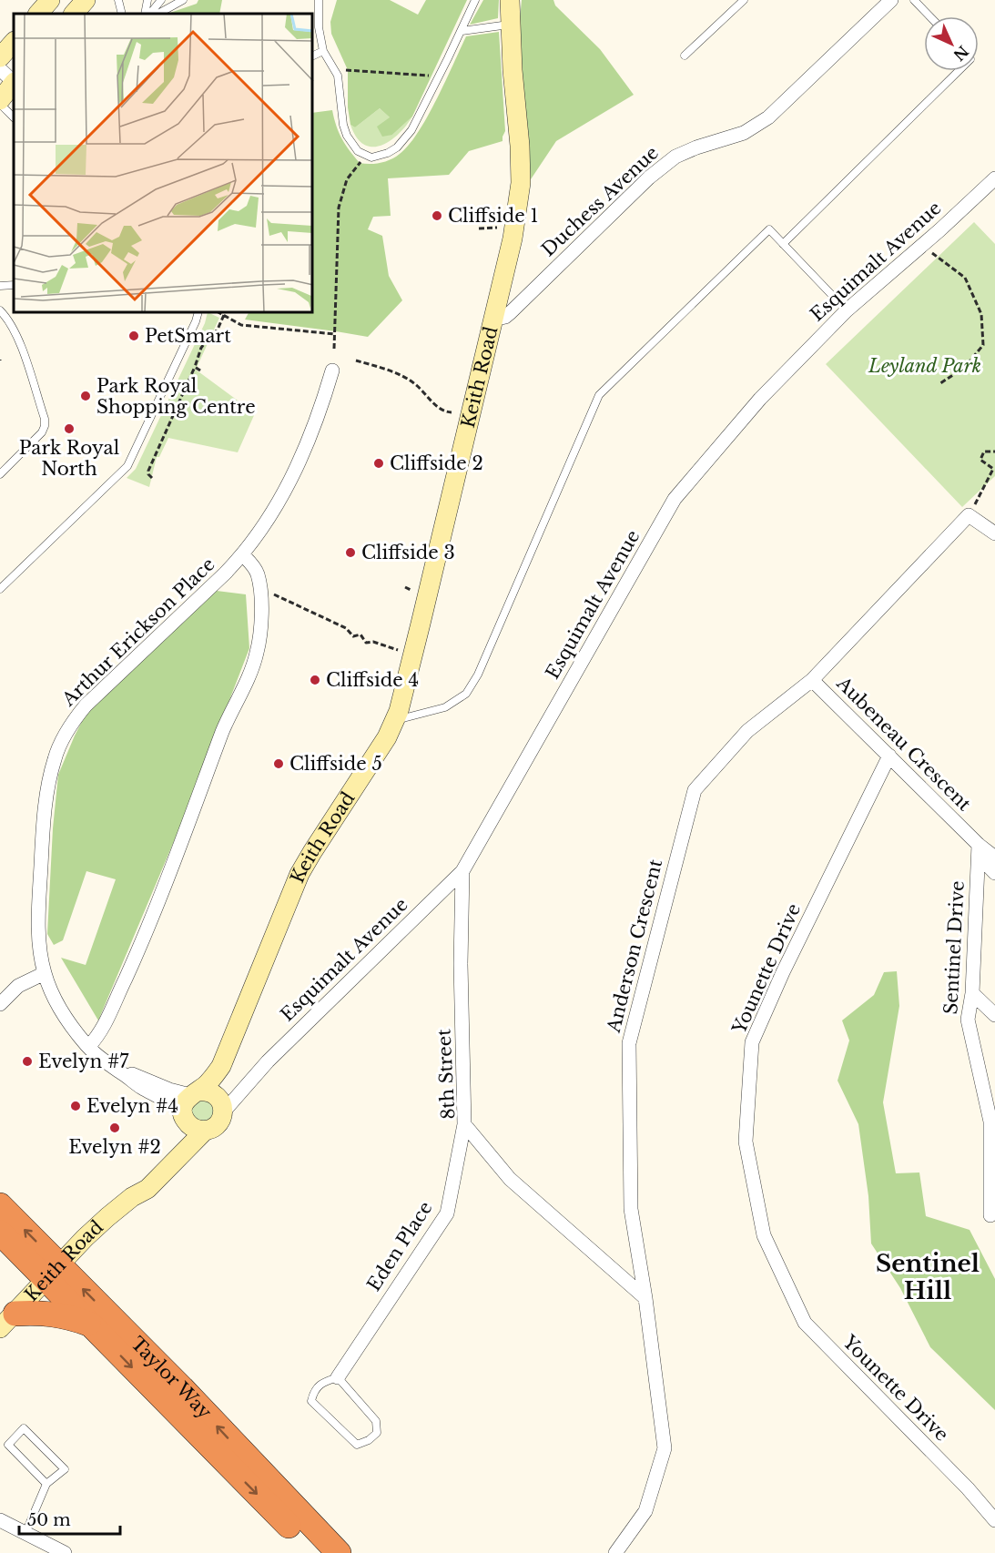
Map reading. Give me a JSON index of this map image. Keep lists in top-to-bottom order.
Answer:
{
  "streets": {
    "highway": ["Taylor Way"],
    "street": [
      "Duchess Avenue",
      "Esquimalt Avenue",
      "Keith Road",
      "Arthur Erickson Place",
      "Aubeneau Crescent",
      "Anderson Crescent",
      "Sentinel Drive",
      "Younette Drive",
      "8th Street",
      "Eden Place"
    ]
  },
  "crossings": [
    ["Duchess Avenue", "Keith Road"],
    ["Esquimalt Avenue", "Keith Road"],
    ["Esquimalt Avenue", "Arthur Erickson Place"],
    ["Esquimalt Avenue", "8th Street"],
    ["Keith Road", "Arthur Erickson Place"],
    ["Keith Road", "Taylor Way"],
    ["Aubeneau Crescent", "Anderson Crescent"],
    ["Aubeneau Crescent", "Sentinel Drive"],
    ["Aubeneau Crescent", "Younette Drive"],
    ["Anderson Crescent", "8th Street"],
    ["8th Street", "Eden Place"]
  ],
  "districts": ["Sentinel Hill"],
  "parks": ["Leyland Park"],
  "places": [
    "Cliffside 1",
    "PetSmart",
    "Park Royal Shopping Centre",
    "Park Royal North",
    "Cliffside 2",
    "Cliffside 3",
    "Cliffside 4",
    "Cliffside 5",
    "Evelyn #7",
    "Evelyn #4",
    "Evelyn #2"
  ],
  "scale_bar": "50 m",
  "north": "bottom right"
}
